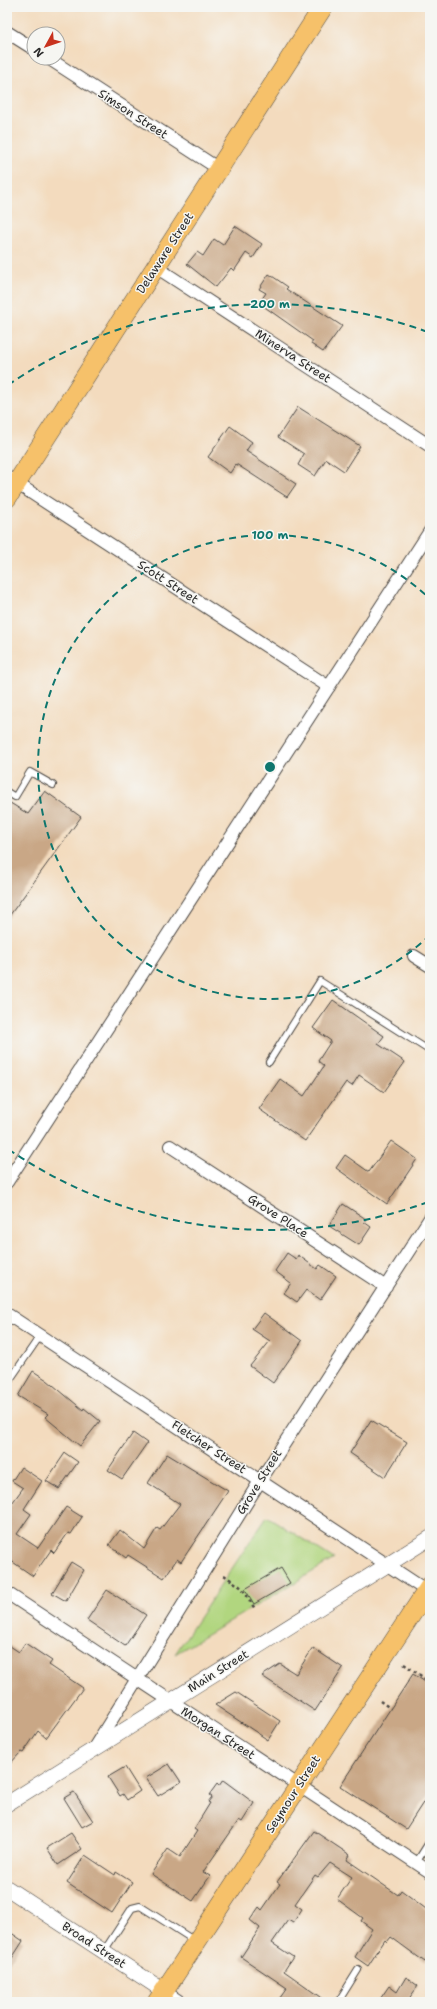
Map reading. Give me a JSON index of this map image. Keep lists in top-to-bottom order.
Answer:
{
  "streets": {
    "main road": ["Delaware Street", "Seymour Street"],
    "street": [
      "Simson Street",
      "Minerva Street",
      "Scott Street",
      "Grove Place",
      "Fletcher Street",
      "Grove Street",
      "Main Street",
      "Morgan Street",
      "Broad Street"
    ]
  },
  "crossings": [
    ["Simson Street", "Delaware Street"],
    ["Delaware Street", "Minerva Street"],
    ["Delaware Street", "Scott Street"],
    ["Grove Place", "Grove Street"],
    ["Fletcher Street", "Grove Street"],
    ["Fletcher Street", "Main Street"],
    ["Fletcher Street", "Seymour Street"],
    ["Grove Street", "Main Street"],
    ["Grove Street", "Morgan Street"],
    ["Main Street", "Morgan Street"],
    ["Morgan Street", "Seymour Street"],
    ["Seymour Street", "Broad Street"]
  ],
  "north": "bottom left",
  "rings": ["200 m", "100 m"]
}
